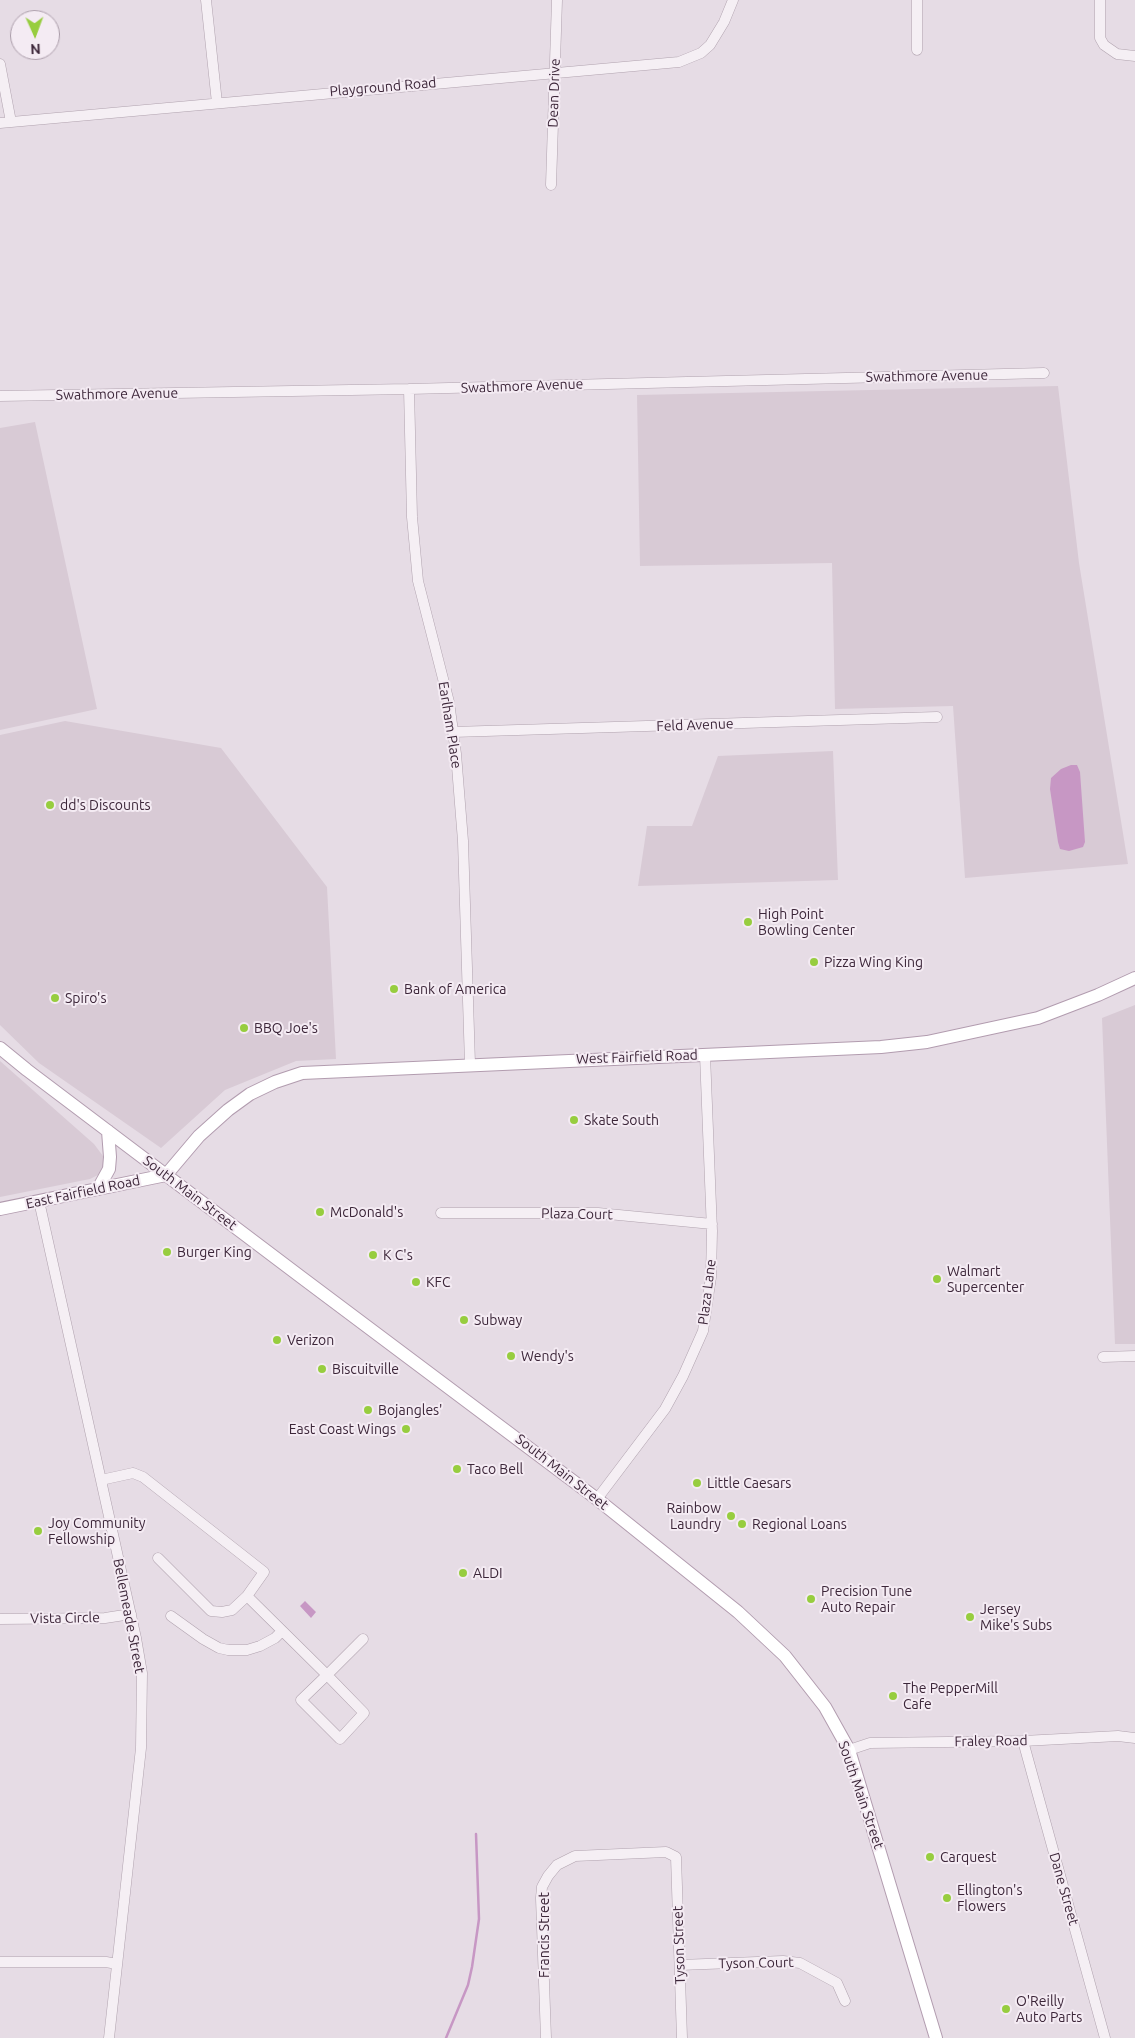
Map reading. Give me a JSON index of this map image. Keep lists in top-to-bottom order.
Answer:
{
  "streets": {
    "main road": ["West Fairfield Road", "East Fairfield Road", "South Main Street"],
    "street": [
      "Playground Road",
      "Dean Drive",
      "Swathmore Avenue",
      "Earlham Place",
      "Feld Avenue",
      "Plaza Court",
      "Plaza Lane",
      "Bellemeade Street",
      "Vista Circle",
      "Fraley Road",
      "Dane Street",
      "Francis Street",
      "Tyson Street",
      "Tyson Court"
    ]
  },
  "crossings": [
    ["Playground Road", "Dean Drive"],
    ["Swathmore Avenue", "Earlham Place"],
    ["Earlham Place", "Feld Avenue"],
    ["Earlham Place", "West Fairfield Road"],
    ["West Fairfield Road", "East Fairfield Road"],
    ["West Fairfield Road", "South Main Street"],
    ["West Fairfield Road", "Plaza Lane"],
    ["East Fairfield Road", "South Main Street"],
    ["East Fairfield Road", "Bellemeade Street"],
    ["South Main Street", "Plaza Lane"],
    ["South Main Street", "Fraley Road"],
    ["Plaza Court", "Plaza Lane"],
    ["Bellemeade Street", "Vista Circle"],
    ["Fraley Road", "Dane Street"],
    ["Francis Street", "Tyson Street"],
    ["Tyson Street", "Tyson Court"]
  ],
  "places": [
    "dd's Discounts",
    "High Point Bowling Center",
    "Pizza Wing King",
    "Bank of America",
    "Spiro's",
    "BBQ Joe's",
    "Skate South",
    "McDonald's",
    "Burger King",
    "K C's",
    "Walmart Supercenter",
    "KFC",
    "Subway",
    "Verizon",
    "Wendy's",
    "Biscuitville",
    "Bojangles'",
    "East Coast Wings",
    "Taco Bell",
    "Little Caesars",
    "Rainbow Laundry",
    "Regional Loans",
    "Joy Community Fellowship",
    "ALDI",
    "Precision Tune Auto Repair",
    "Jersey Mike's Subs",
    "The PepperMill Cafe",
    "Carquest",
    "Ellington's Flowers",
    "O'Reilly Auto Parts"
  ],
  "north": "bottom"
}
